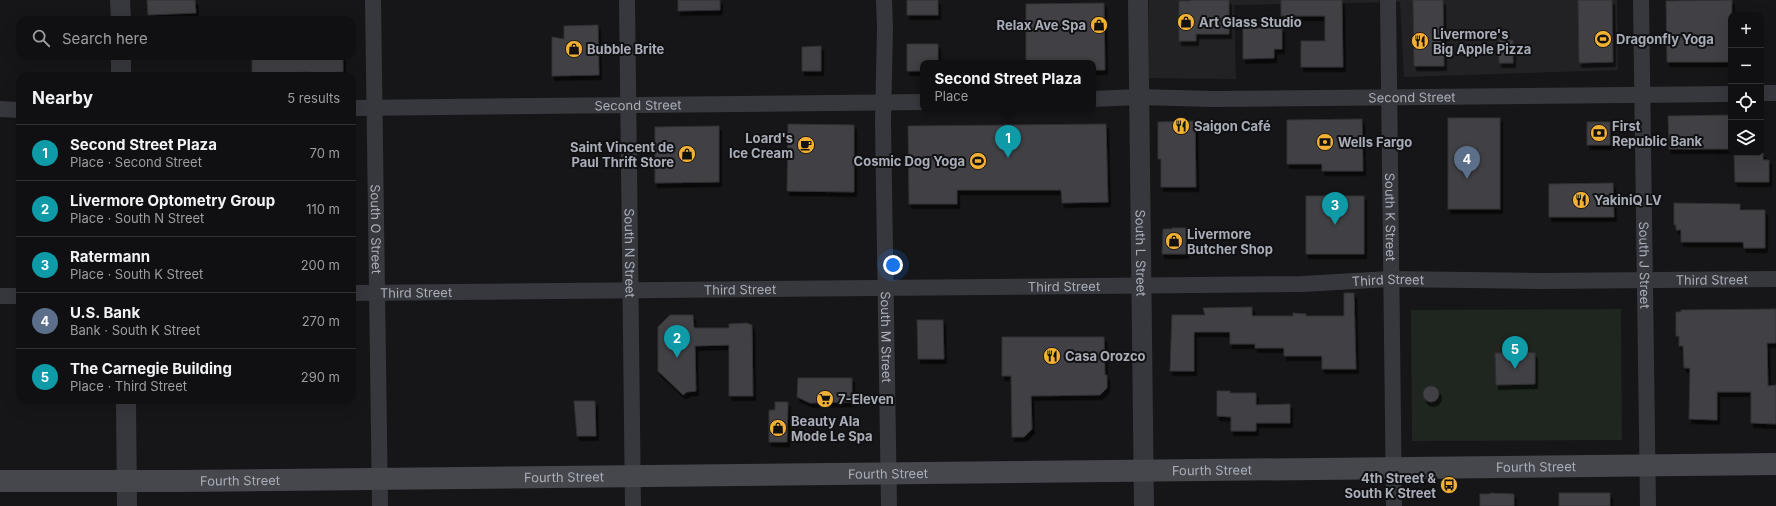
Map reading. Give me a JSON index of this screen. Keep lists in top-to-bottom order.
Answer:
{
  "streets": {
    "main road": ["Fourth Street"],
    "street": [
      "Second Street",
      "South K Street",
      "South O Street",
      "South N Street",
      "South L Street",
      "South J Street",
      "Third Street",
      "South M Street"
    ]
  },
  "crossings": [
    ["Second Street", "South K Street"],
    ["Second Street", "South O Street"],
    ["Second Street", "South N Street"],
    ["Second Street", "South L Street"],
    ["Second Street", "South J Street"],
    ["Second Street", "South M Street"],
    ["South K Street", "Third Street"],
    ["South K Street", "Fourth Street"],
    ["South O Street", "Third Street"],
    ["South O Street", "Fourth Street"],
    ["South N Street", "Third Street"],
    ["South N Street", "Fourth Street"],
    ["South L Street", "Third Street"],
    ["South L Street", "Fourth Street"],
    ["South J Street", "Third Street"],
    ["South J Street", "Fourth Street"],
    ["Third Street", "South M Street"],
    ["South M Street", "Fourth Street"]
  ],
  "places": {
    "shop": [
      "Art Glass Studio",
      "Relax Ave Spa",
      "Bubble Brite",
      "Saint Vincent de Paul Thrift Store",
      "Livermore Butcher Shop",
      "Beauty Ala Mode Le Spa"
    ],
    "sports": ["Dragonfly Yoga", "Cosmic Dog Yoga"],
    "restaurant": [
      "Livermore's Big Apple Pizza",
      "Saigon Café",
      "YakiniQ LV",
      "Casa Orozco"
    ],
    "bank": ["First Republic Bank", "Wells Fargo"],
    "cafe": ["Loard's Ice Cream"],
    "supermarket": ["7-Eleven"],
    "bus stop": ["4th Street & South K Street"]
  },
  "page": {
    "map_buttons": ["+", "−"],
    "search": "Search here",
    "popup": ["Second Street Plaza", "Place"],
    "heading": ["Nearby", "5 results"],
    "list": [
      {
        "mark": "1",
        "name": "Second Street Plaza",
        "note": "Place · Second Street",
        "value": "70 m"
      },
      {
        "mark": "2",
        "name": "Livermore Optometry Group",
        "note": "Place · South N Street",
        "value": "110 m"
      },
      {
        "mark": "3",
        "name": "Ratermann",
        "note": "Place · South K Street",
        "value": "200 m"
      },
      {
        "mark": "4",
        "name": "U.S. Bank",
        "note": "Bank · South K Street",
        "value": "270 m"
      },
      {
        "mark": "5",
        "name": "The Carnegie Building",
        "note": "Place · Third Street",
        "value": "290 m"
      }
    ],
    "pins": [
      "1",
      "4",
      "3",
      "2",
      "5"
    ]
  }
}
